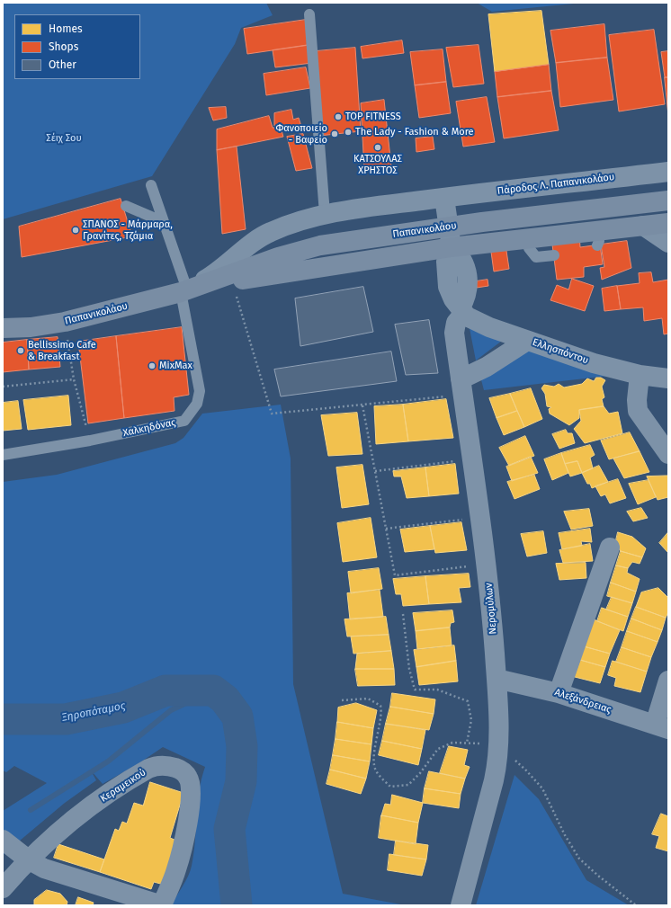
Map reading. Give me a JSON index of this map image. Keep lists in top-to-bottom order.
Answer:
{
  "streets": {
    "main road": ["Παπανικολάου"],
    "street": [
      "Πάροδος Λ. Παπανικολάου",
      "Ελλησπόντου",
      "Νερομύλων",
      "Αλεξάνδρειας",
      "Κεραμεικού"
    ],
    "lane": ["Χαλκηδόνας"]
  },
  "crossings": [
    ["Πάροδος Λ. Παπανικολάου", "Παπανικολάου"],
    ["Πάροδος Λ. Παπανικολάου", "Χαλκηδόνας"],
    ["Πάροδος Λ. Παπανικολάου", "Νερομύλων"],
    ["Παπανικολάου", "Χαλκηδόνας"],
    ["Παπανικολάου", "Νερομύλων"],
    ["Ελλησπόντου", "Νερομύλων"],
    ["Νερομύλων", "Αλεξάνδρειας"]
  ],
  "water": ["Ξηροπόταμος"],
  "parks": ["Σέιχ Σου"],
  "places": [
    "TOP FITNESS",
    "The Lady - Fashion & More",
    "Φανοποιείο - Βαφείο",
    "ΚΑΤΣΟΥΛΑΣ ΧΡΗΣΤΟΣ",
    "ΣΠΑΝΟΣ - Μάρμαρα, Γρανίτες, Τζάμια",
    "Bellissimo Cafe & Breakfast",
    "MixMax"
  ],
  "legend": ["Homes", "Shops", "Other"]
}
